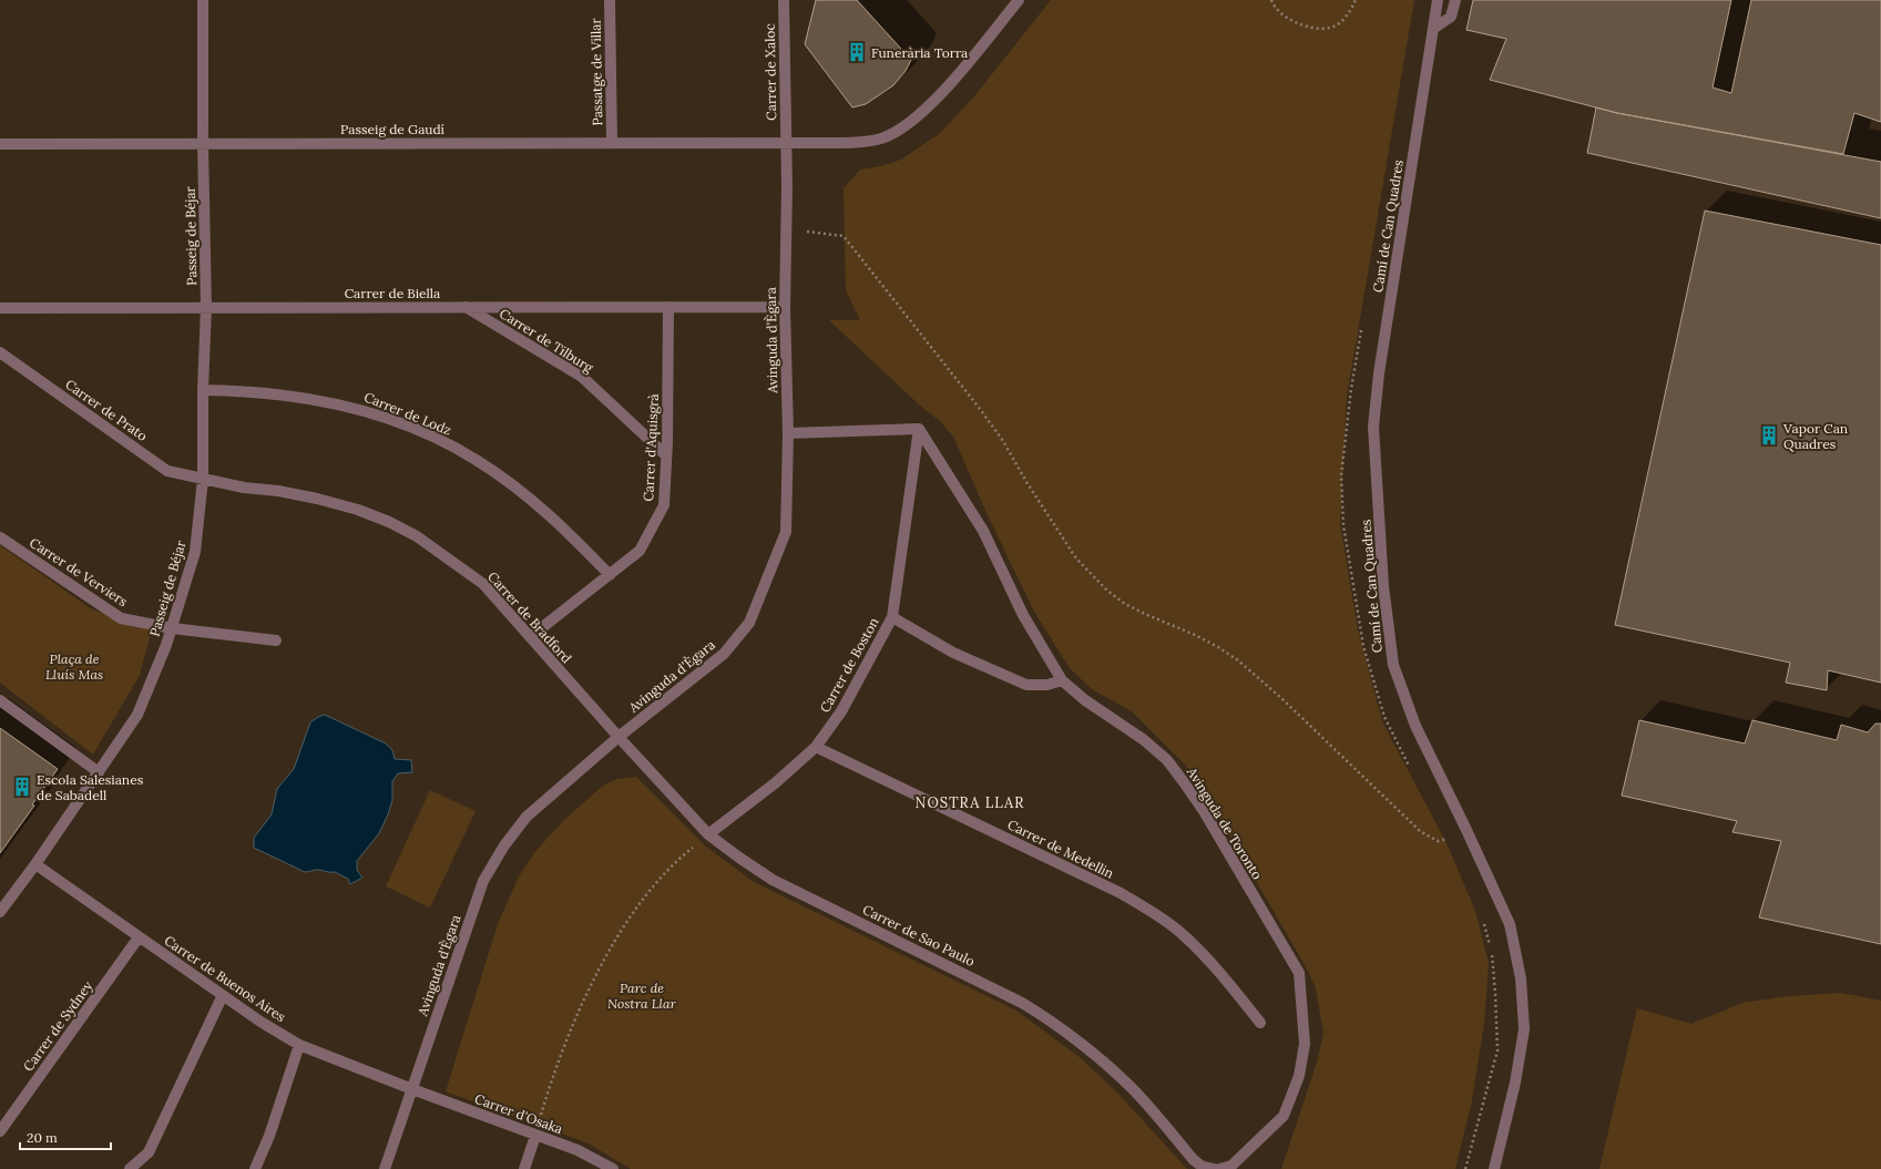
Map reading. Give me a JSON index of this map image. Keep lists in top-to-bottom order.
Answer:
{
  "streets": {
    "street": [
      "Passatge de Villar",
      "Carrer de Xaloc",
      "Passeig de Gaudí",
      "Camí de Can Quadres",
      "Passeig de Béjar",
      "Carrer de Biella",
      "Carrer de Tilburg",
      "Avinguda d'Ègara",
      "Carrer de Prato",
      "Carrer de Lodz",
      "Carrer d'Aquisgrà",
      "Carrer de Verviers",
      "Carrer de Bradford",
      "Carrer de Boston",
      "Avinguda de Toronto",
      "Carrer de Medellin",
      "Carrer de Sao Paulo",
      "Carrer de Buenos Aires",
      "Carrer de Sydney",
      "Carrer d'Osaka"
    ]
  },
  "crossings": [
    ["Passatge de Villar", "Passeig de Gaudí"],
    ["Carrer de Xaloc", "Passeig de Gaudí"],
    ["Carrer de Xaloc", "Avinguda d'Ègara"],
    ["Passeig de Gaudí", "Passeig de Béjar"],
    ["Passeig de Gaudí", "Avinguda d'Ègara"],
    ["Passeig de Béjar", "Carrer de Biella"],
    ["Passeig de Béjar", "Carrer de Prato"],
    ["Passeig de Béjar", "Carrer de Lodz"],
    ["Passeig de Béjar", "Carrer de Verviers"],
    ["Passeig de Béjar", "Carrer de Bradford"],
    ["Passeig de Béjar", "Carrer de Buenos Aires"],
    ["Carrer de Biella", "Carrer de Tilburg"],
    ["Carrer de Biella", "Avinguda d'Ègara"],
    ["Carrer de Biella", "Carrer d'Aquisgrà"],
    ["Carrer de Tilburg", "Carrer d'Aquisgrà"],
    ["Avinguda d'Ègara", "Carrer de Bradford"],
    ["Avinguda d'Ègara", "Carrer de Sao Paulo"],
    ["Avinguda d'Ègara", "Carrer de Buenos Aires"],
    ["Avinguda d'Ègara", "Carrer d'Osaka"],
    ["Carrer de Prato", "Carrer de Bradford"],
    ["Carrer de Lodz", "Carrer d'Aquisgrà"],
    ["Carrer d'Aquisgrà", "Carrer de Bradford"],
    ["Carrer de Bradford", "Carrer de Sao Paulo"],
    ["Carrer de Boston", "Avinguda de Toronto"],
    ["Carrer de Boston", "Carrer de Medellin"],
    ["Carrer de Boston", "Carrer de Sao Paulo"],
    ["Carrer de Buenos Aires", "Carrer de Sydney"],
    ["Carrer de Buenos Aires", "Carrer d'Osaka"]
  ],
  "districts": ["NOSTRA LLAR"],
  "parks": ["Plaça de Lluís Mas", "Parc de Nostra Llar"],
  "places": {
    "building": ["Funerària Torra", "Vapor Can Quadres", "Escola Salesianes de Sabadell"]
  },
  "scale_bar": "20 m"
}
